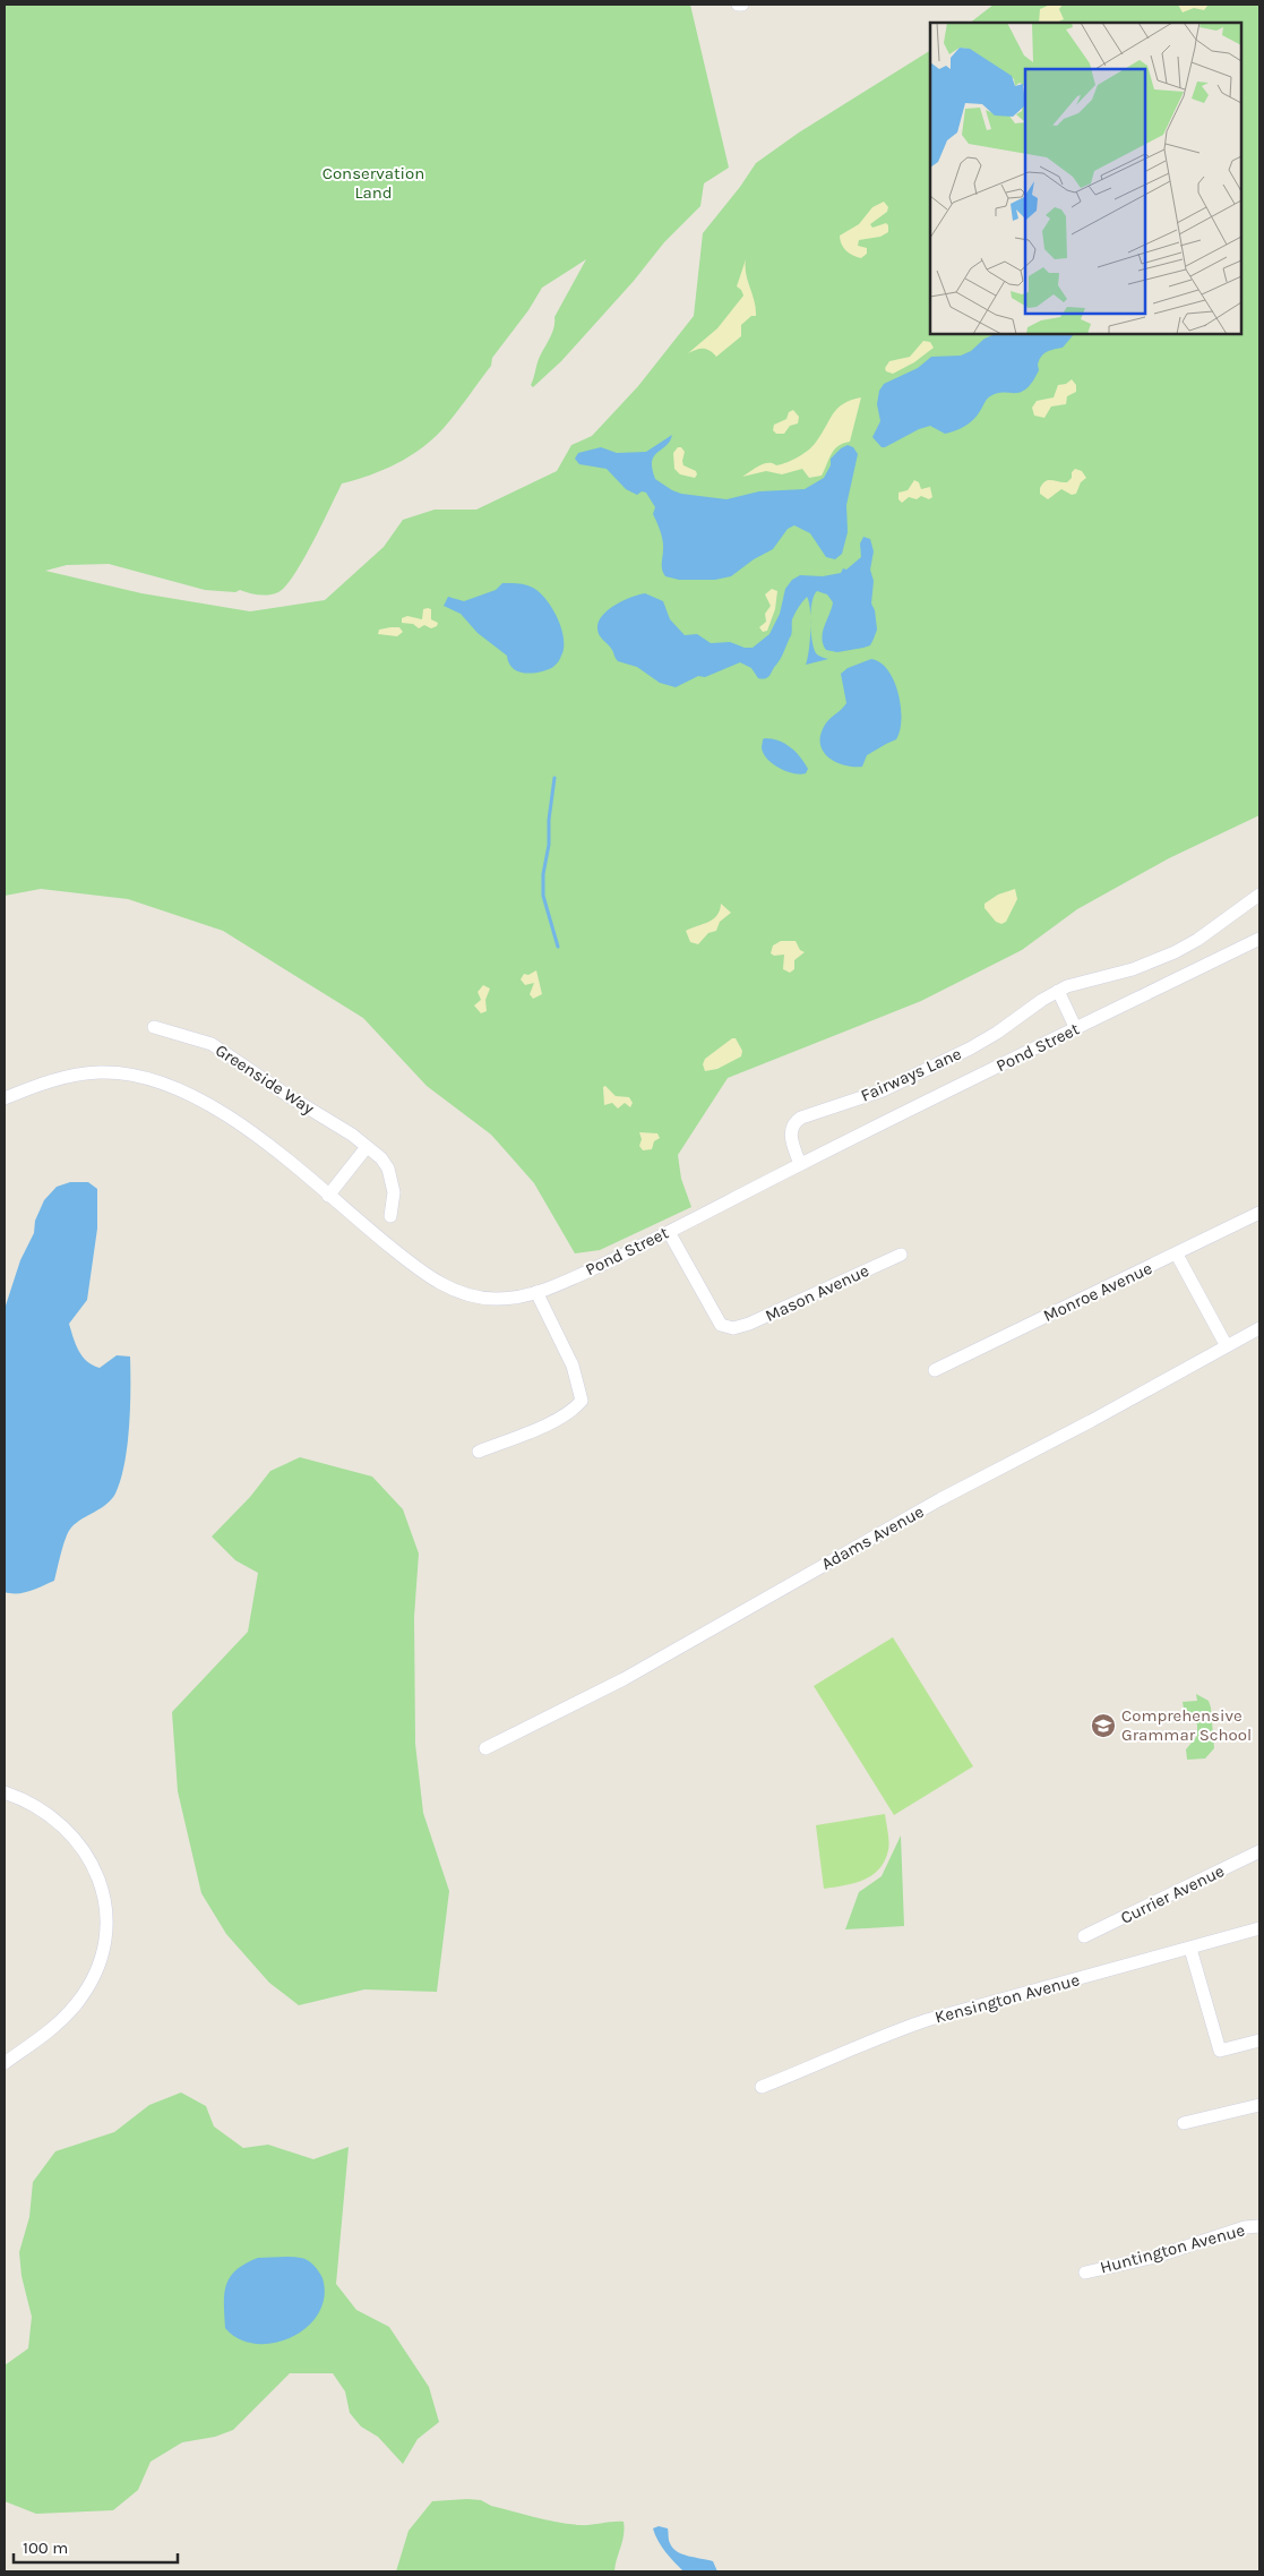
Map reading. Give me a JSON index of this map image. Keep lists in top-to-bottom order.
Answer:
{
  "streets": {
    "street": [
      "Pond Street",
      "Fairways Lane",
      "Greenside Way",
      "Monroe Avenue",
      "Mason Avenue",
      "Adams Avenue",
      "Currier Avenue",
      "Kensington Avenue",
      "Huntington Avenue"
    ]
  },
  "crossings": [
    ["Pond Street", "Fairways Lane"],
    ["Pond Street", "Mason Avenue"]
  ],
  "parks": ["Conservation Land"],
  "places": {
    "school or university": ["Comprehensive Grammar School"]
  },
  "scale_bar": "100 m"
}
